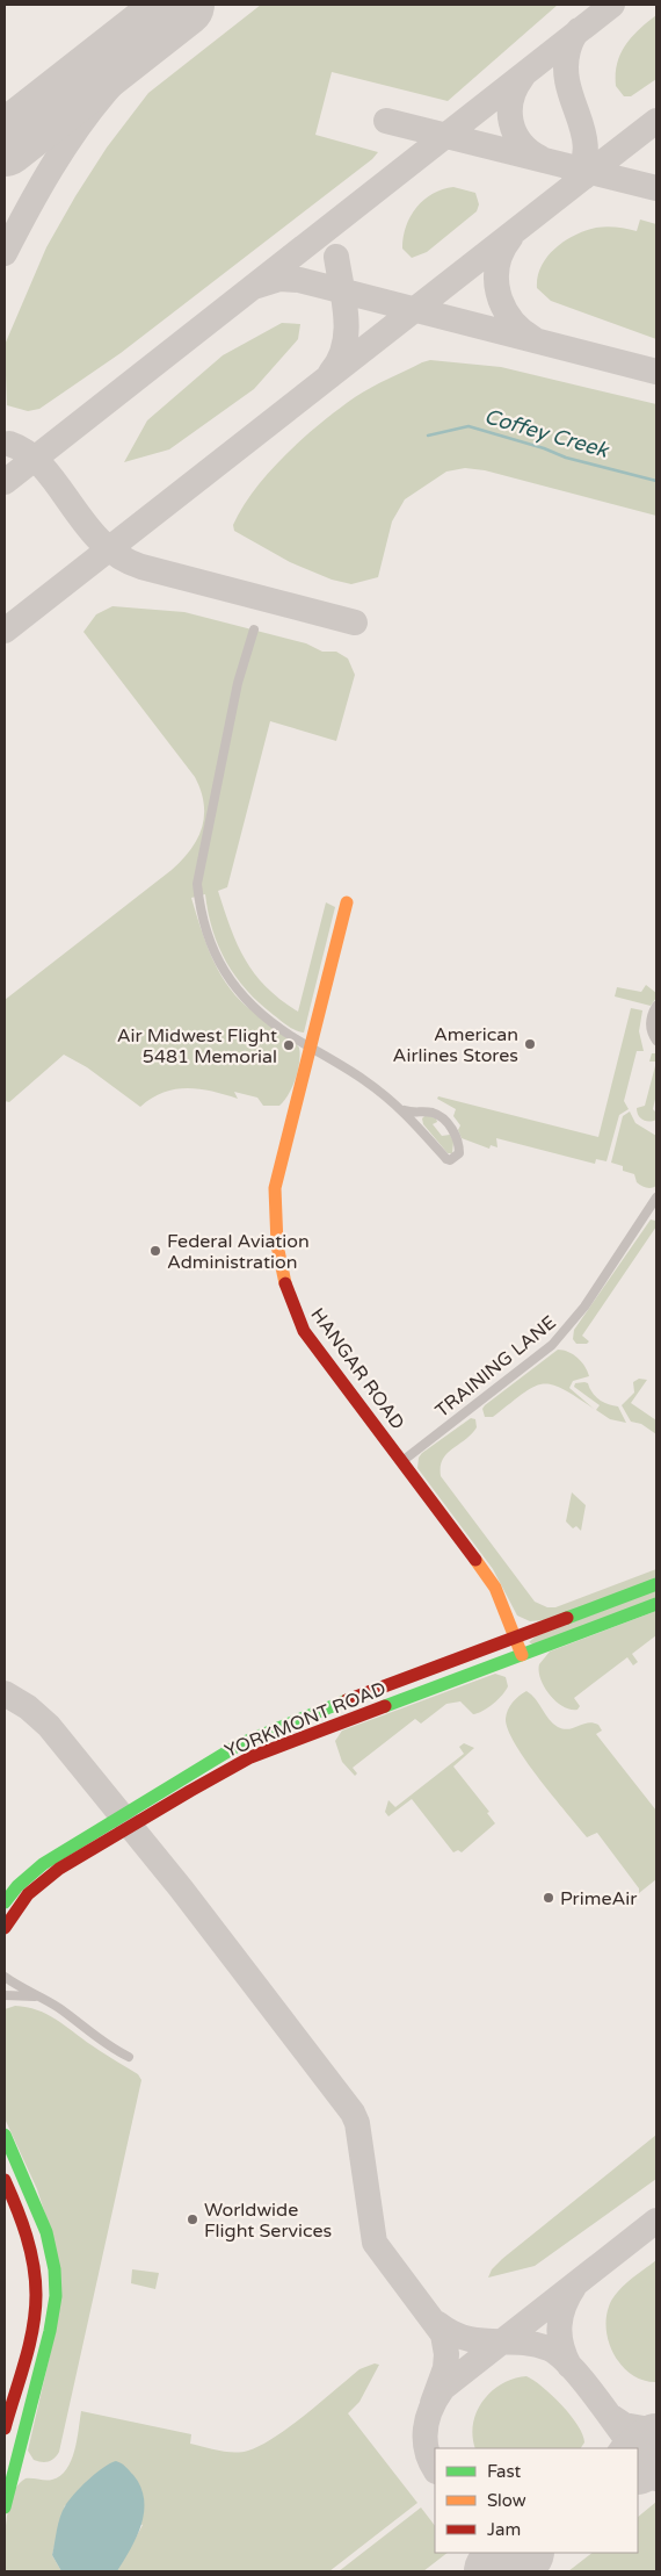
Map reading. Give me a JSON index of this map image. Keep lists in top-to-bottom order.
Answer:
{
  "streets": {
    "street": ["TRAINING LANE", "HANGAR ROAD", "YORKMONT ROAD"]
  },
  "crossings": [
    ["TRAINING LANE", "HANGAR ROAD"],
    ["HANGAR ROAD", "YORKMONT ROAD"]
  ],
  "water": ["Coffey Creek"],
  "places": [
    "American Airlines Stores",
    "Air Midwest Flight 5481 Memorial",
    "Federal Aviation Administration",
    "PrimeAir",
    "Worldwide Flight Services"
  ],
  "legend": ["Fast", "Slow", "Jam"]
}
